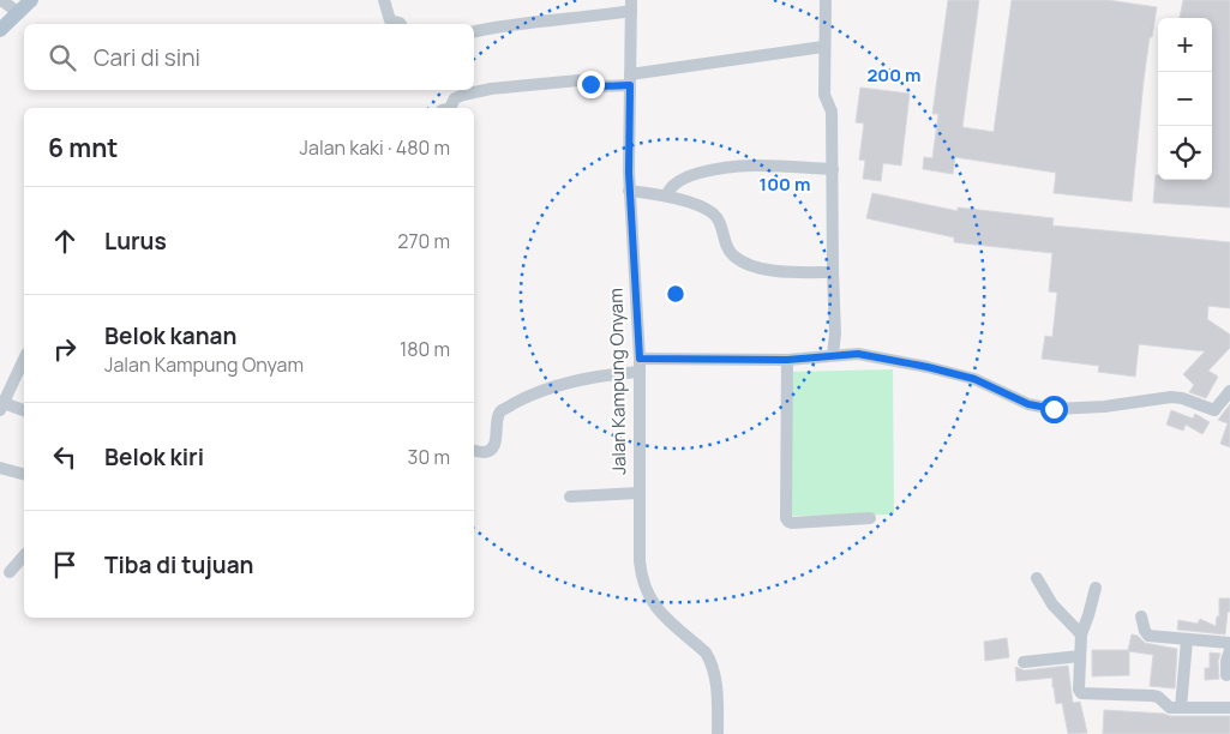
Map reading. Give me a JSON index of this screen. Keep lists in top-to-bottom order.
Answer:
{
  "streets": {
    "street": ["Jalan Kampung Onyam"]
  },
  "page": {
    "map_buttons": ["+", "−"],
    "search": "Cari di sini",
    "heading": ["6 mnt", "Jalan kaki · 480 m"],
    "list": [
      ["Lurus", "270 m"],
      ["Belok kanan", "Jalan Kampung Onyam", "180 m"],
      ["Belok kiri", "30 m"],
      "Tiba di tujuan"
    ]
  },
  "rings": ["200 m", "100 m"]
}
